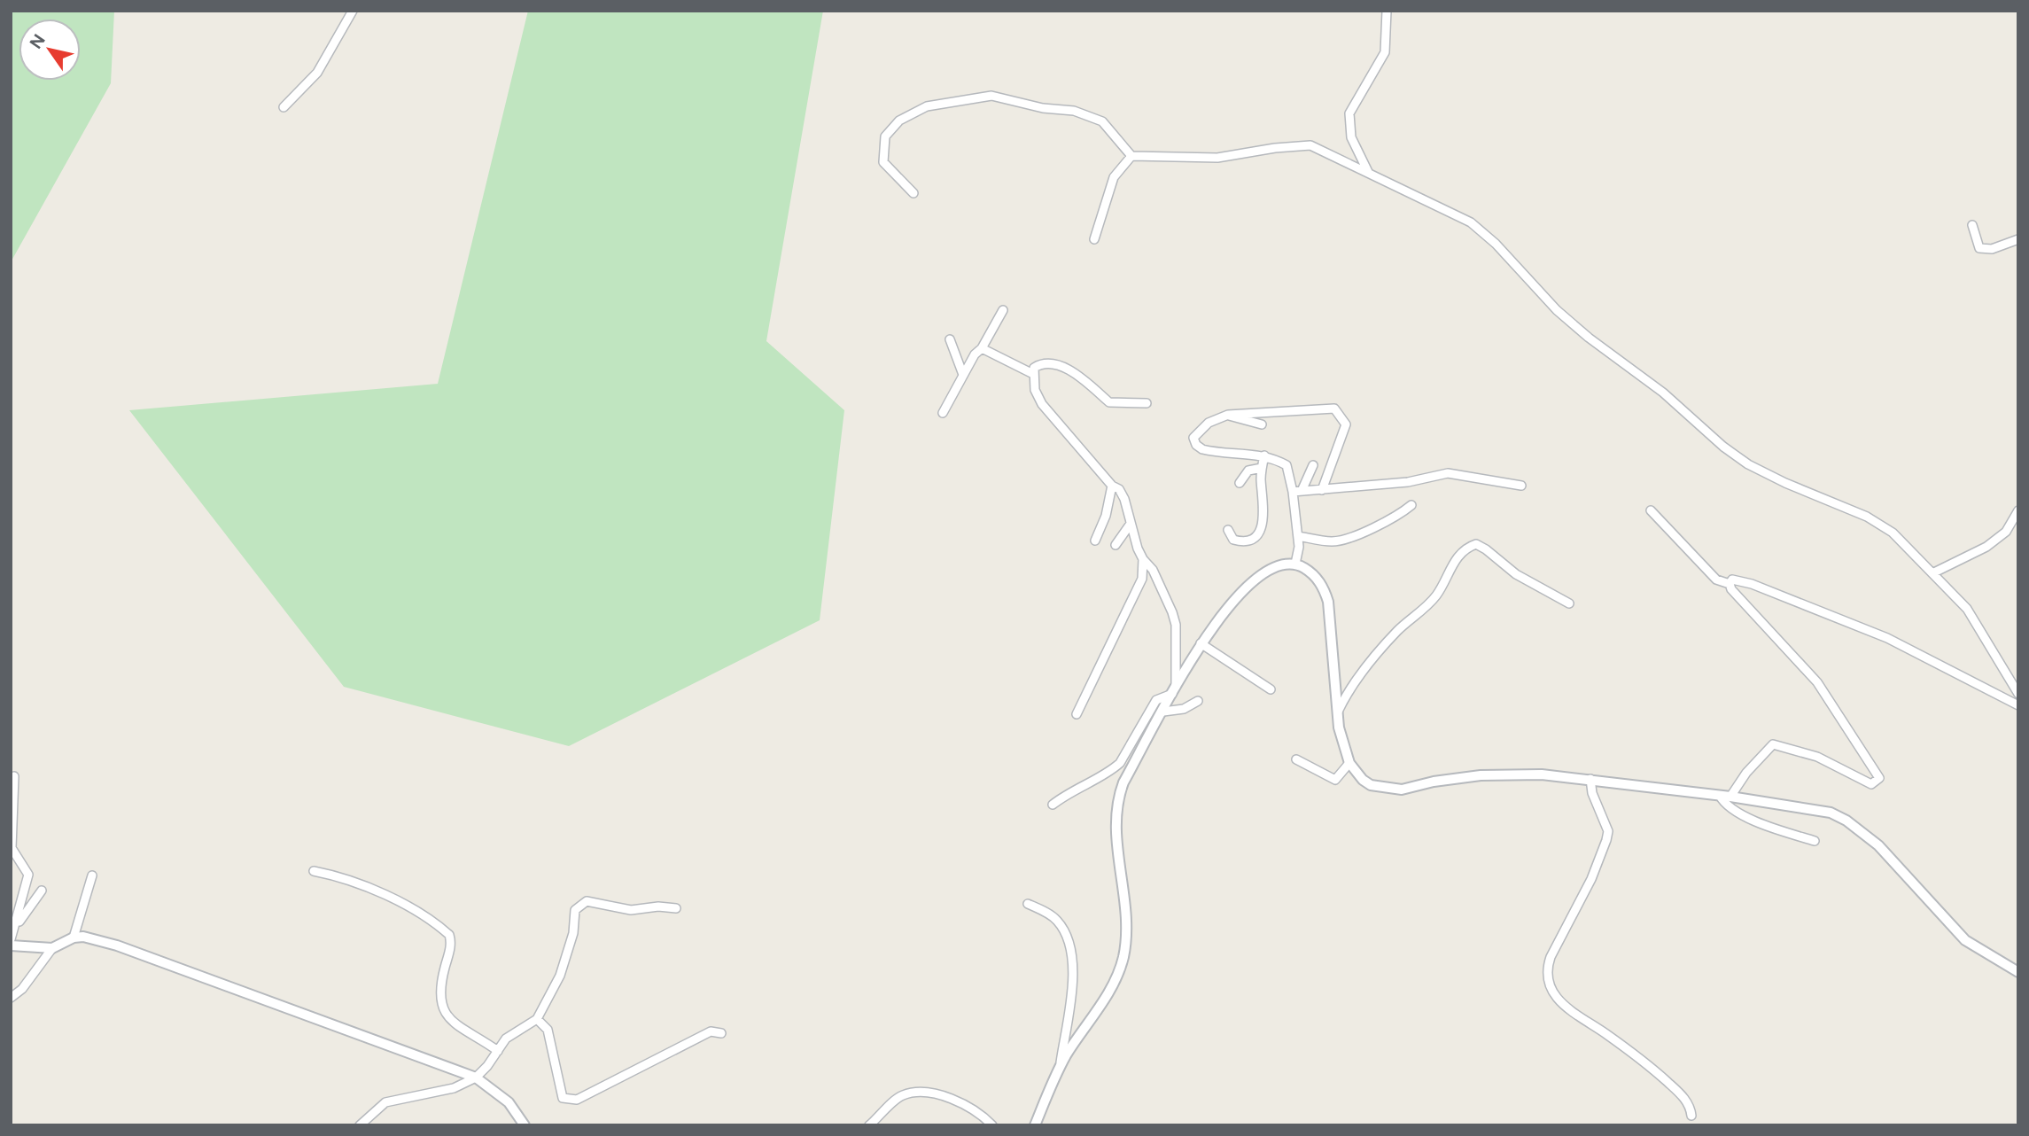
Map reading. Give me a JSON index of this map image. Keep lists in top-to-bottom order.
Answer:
{
  "north": "top left"
}
